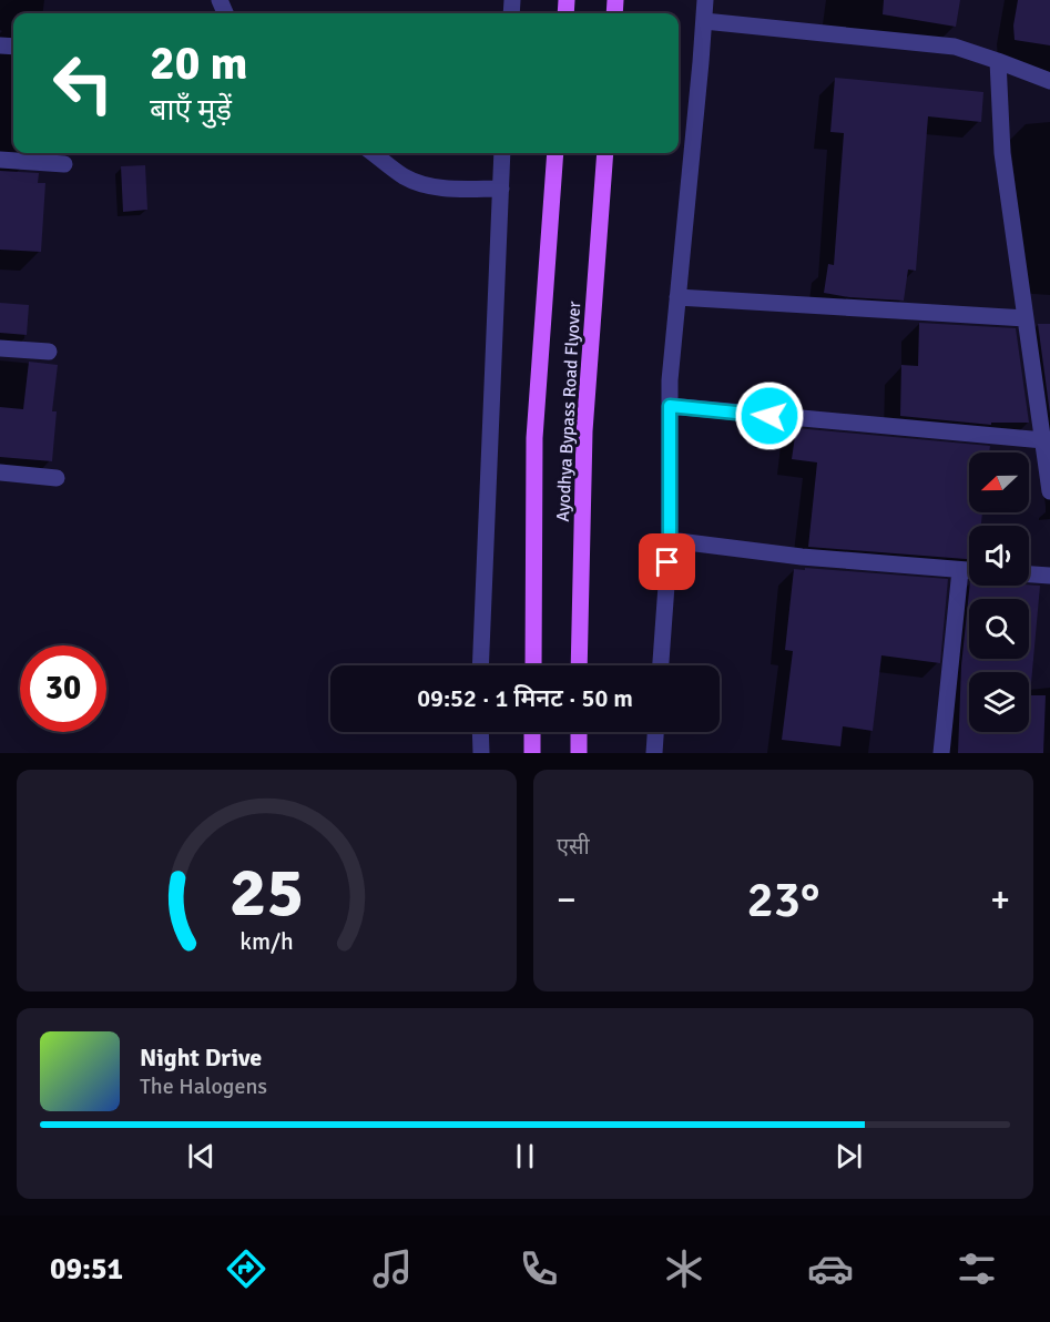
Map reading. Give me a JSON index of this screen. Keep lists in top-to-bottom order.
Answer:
{
  "streets": {
    "main road": ["Ayodhya Bypass Road Flyover"]
  },
  "north": "left",
  "page": {
    "turn": ["20 m", "बाएँ मुड़ें"],
    "limit": "30",
    "trip": "09:52 · 1 मिनट · 50 m",
    "tile": "एसी",
    "heat": ["−", "23°", "+"],
    "song": ["Night Drive", "The Halogens"],
    "tabs": "09:51",
    "gauge": ["25", "km/h"]
  }
}
